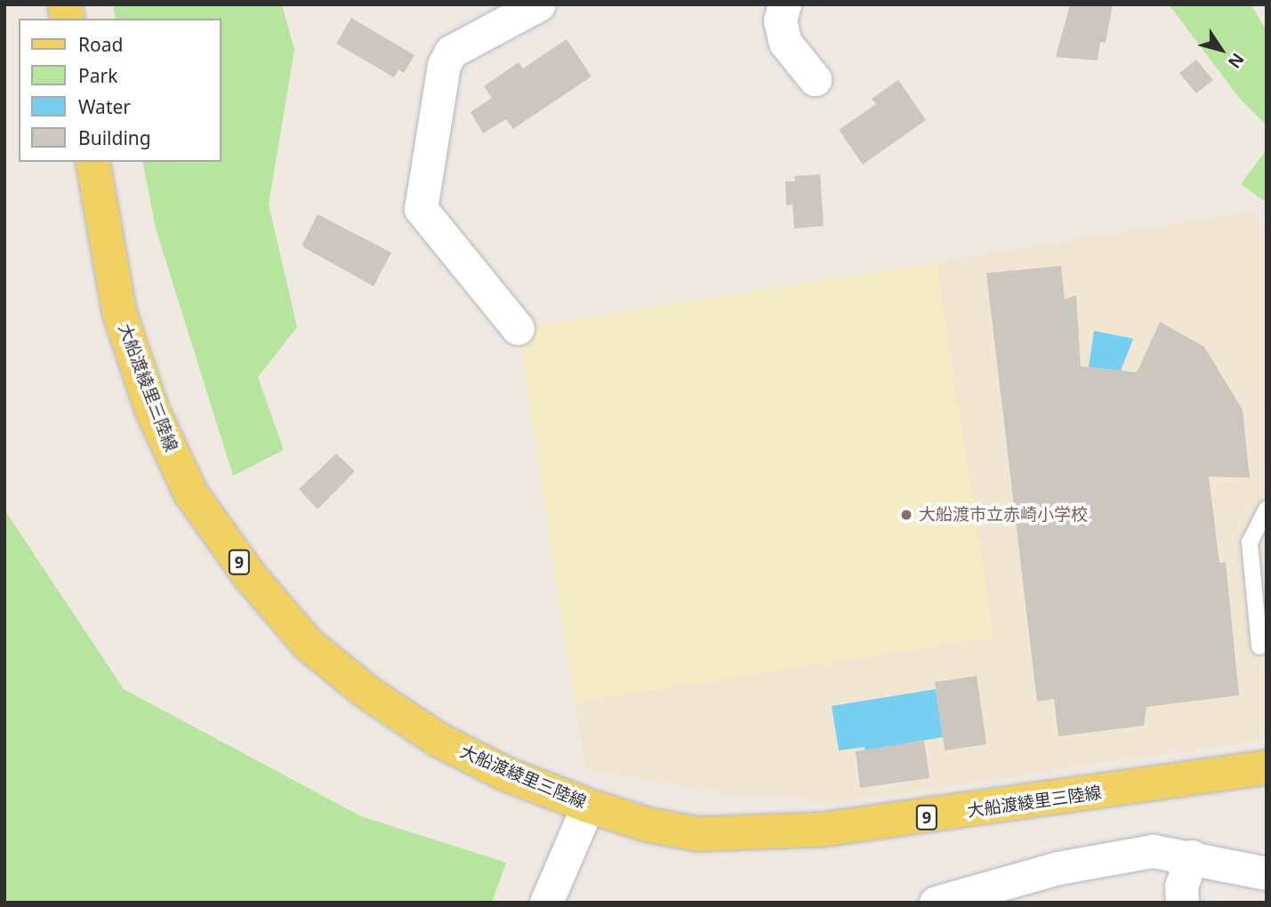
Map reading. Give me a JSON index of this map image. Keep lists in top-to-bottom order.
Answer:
{
  "streets": {
    "main road": ["大船渡綾里三陸線", "9"]
  },
  "places": ["大船渡市立赤崎小学校"],
  "legend": [
    "Road",
    "Park",
    "Water",
    "Building"
  ],
  "north": "bottom right"
}
